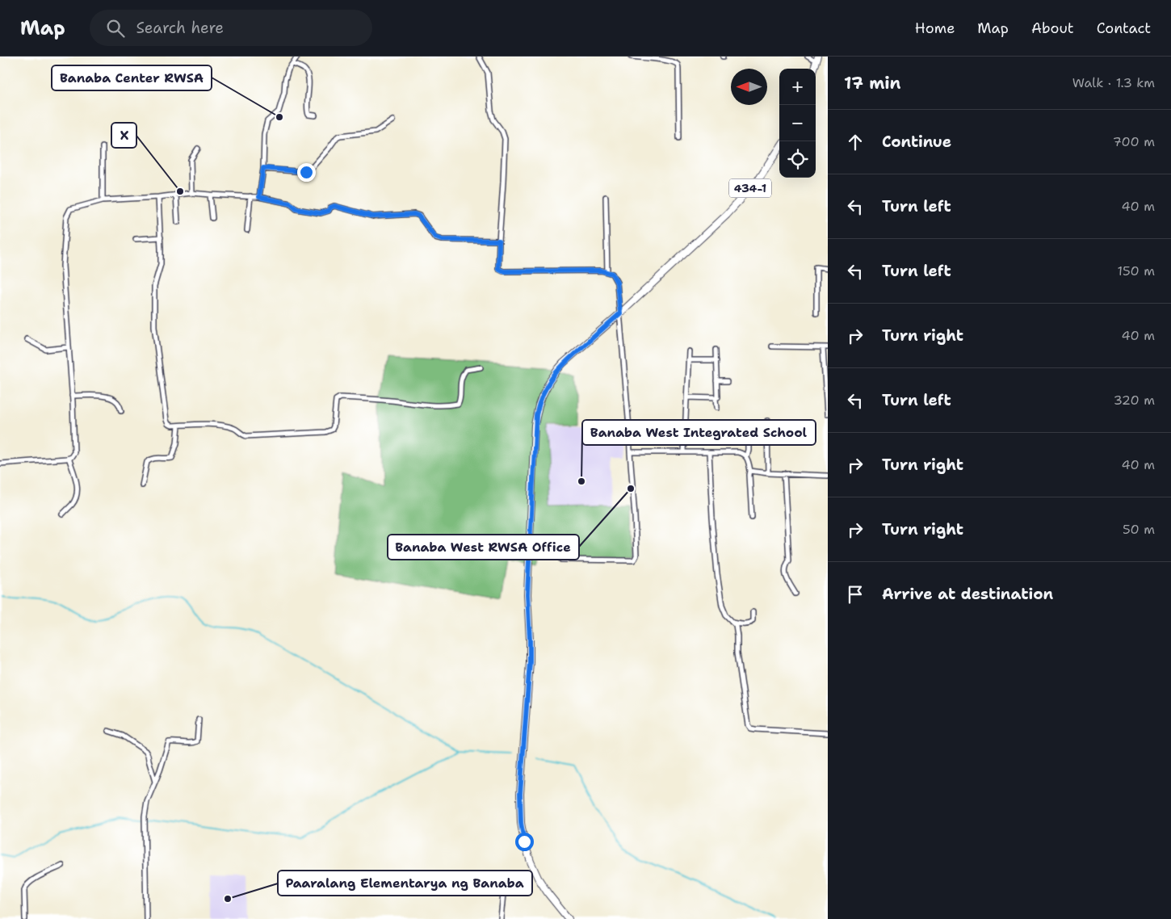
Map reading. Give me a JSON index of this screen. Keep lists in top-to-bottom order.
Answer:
{
  "streets": {
    "main road": ["434-1"]
  },
  "places": [
    "Banaba Center RWSA",
    "X",
    "Banaba West Integrated School",
    "Banaba West RWSA Office",
    "Paaralang Elementarya ng Banaba"
  ],
  "north": "left",
  "page": {
    "header": "Map",
    "search": "Search here",
    "nav": [
      "Home",
      "Map",
      "About",
      "Contact"
    ],
    "heading": ["17 min", "Walk · 1.3 km"],
    "map_buttons": ["+", "−"],
    "list": [
      ["Continue", "700 m"],
      ["Turn left", "40 m"],
      ["Turn left", "150 m"],
      ["Turn right", "40 m"],
      ["Turn left", "320 m"],
      ["Turn right", "40 m"],
      ["Turn right", "50 m"],
      "Arrive at destination"
    ]
  }
}
